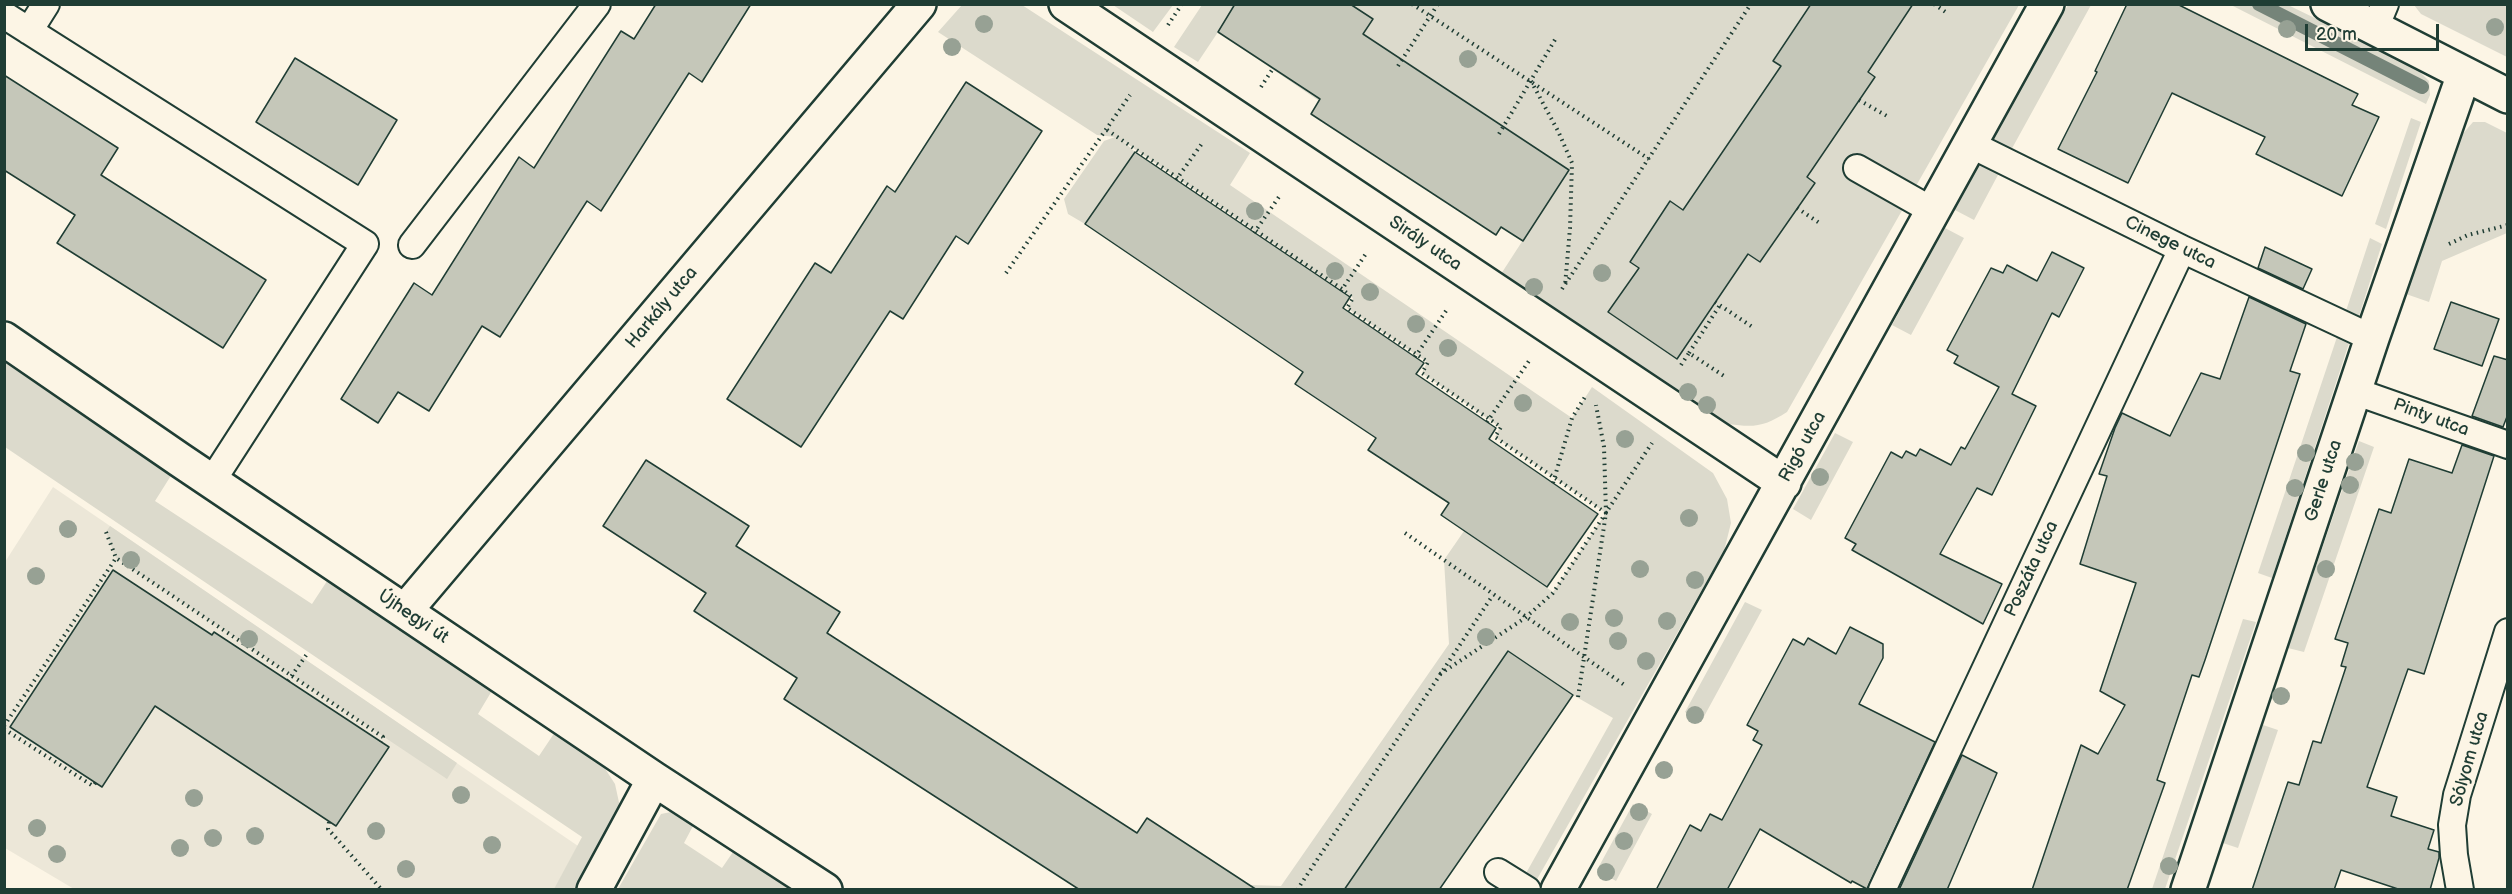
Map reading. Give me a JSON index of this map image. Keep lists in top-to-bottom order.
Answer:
{
  "streets": {
    "street": [
      "Sirály utca",
      "Harkály utca",
      "Rigó utca",
      "Gerle utca",
      "Újhegyi út"
    ],
    "lane": [
      "Cinege utca",
      "Pinty utca",
      "Poszáta utca",
      "Sólyom utca"
    ]
  },
  "crossings": [
    ["Cinege utca", "Rigó utca"],
    ["Cinege utca", "Gerle utca"],
    ["Cinege utca", "Poszáta utca"],
    ["Sirály utca", "Rigó utca"],
    ["Harkály utca", "Újhegyi út"],
    ["Pinty utca", "Gerle utca"]
  ],
  "scale_bar": "20 m"
}
